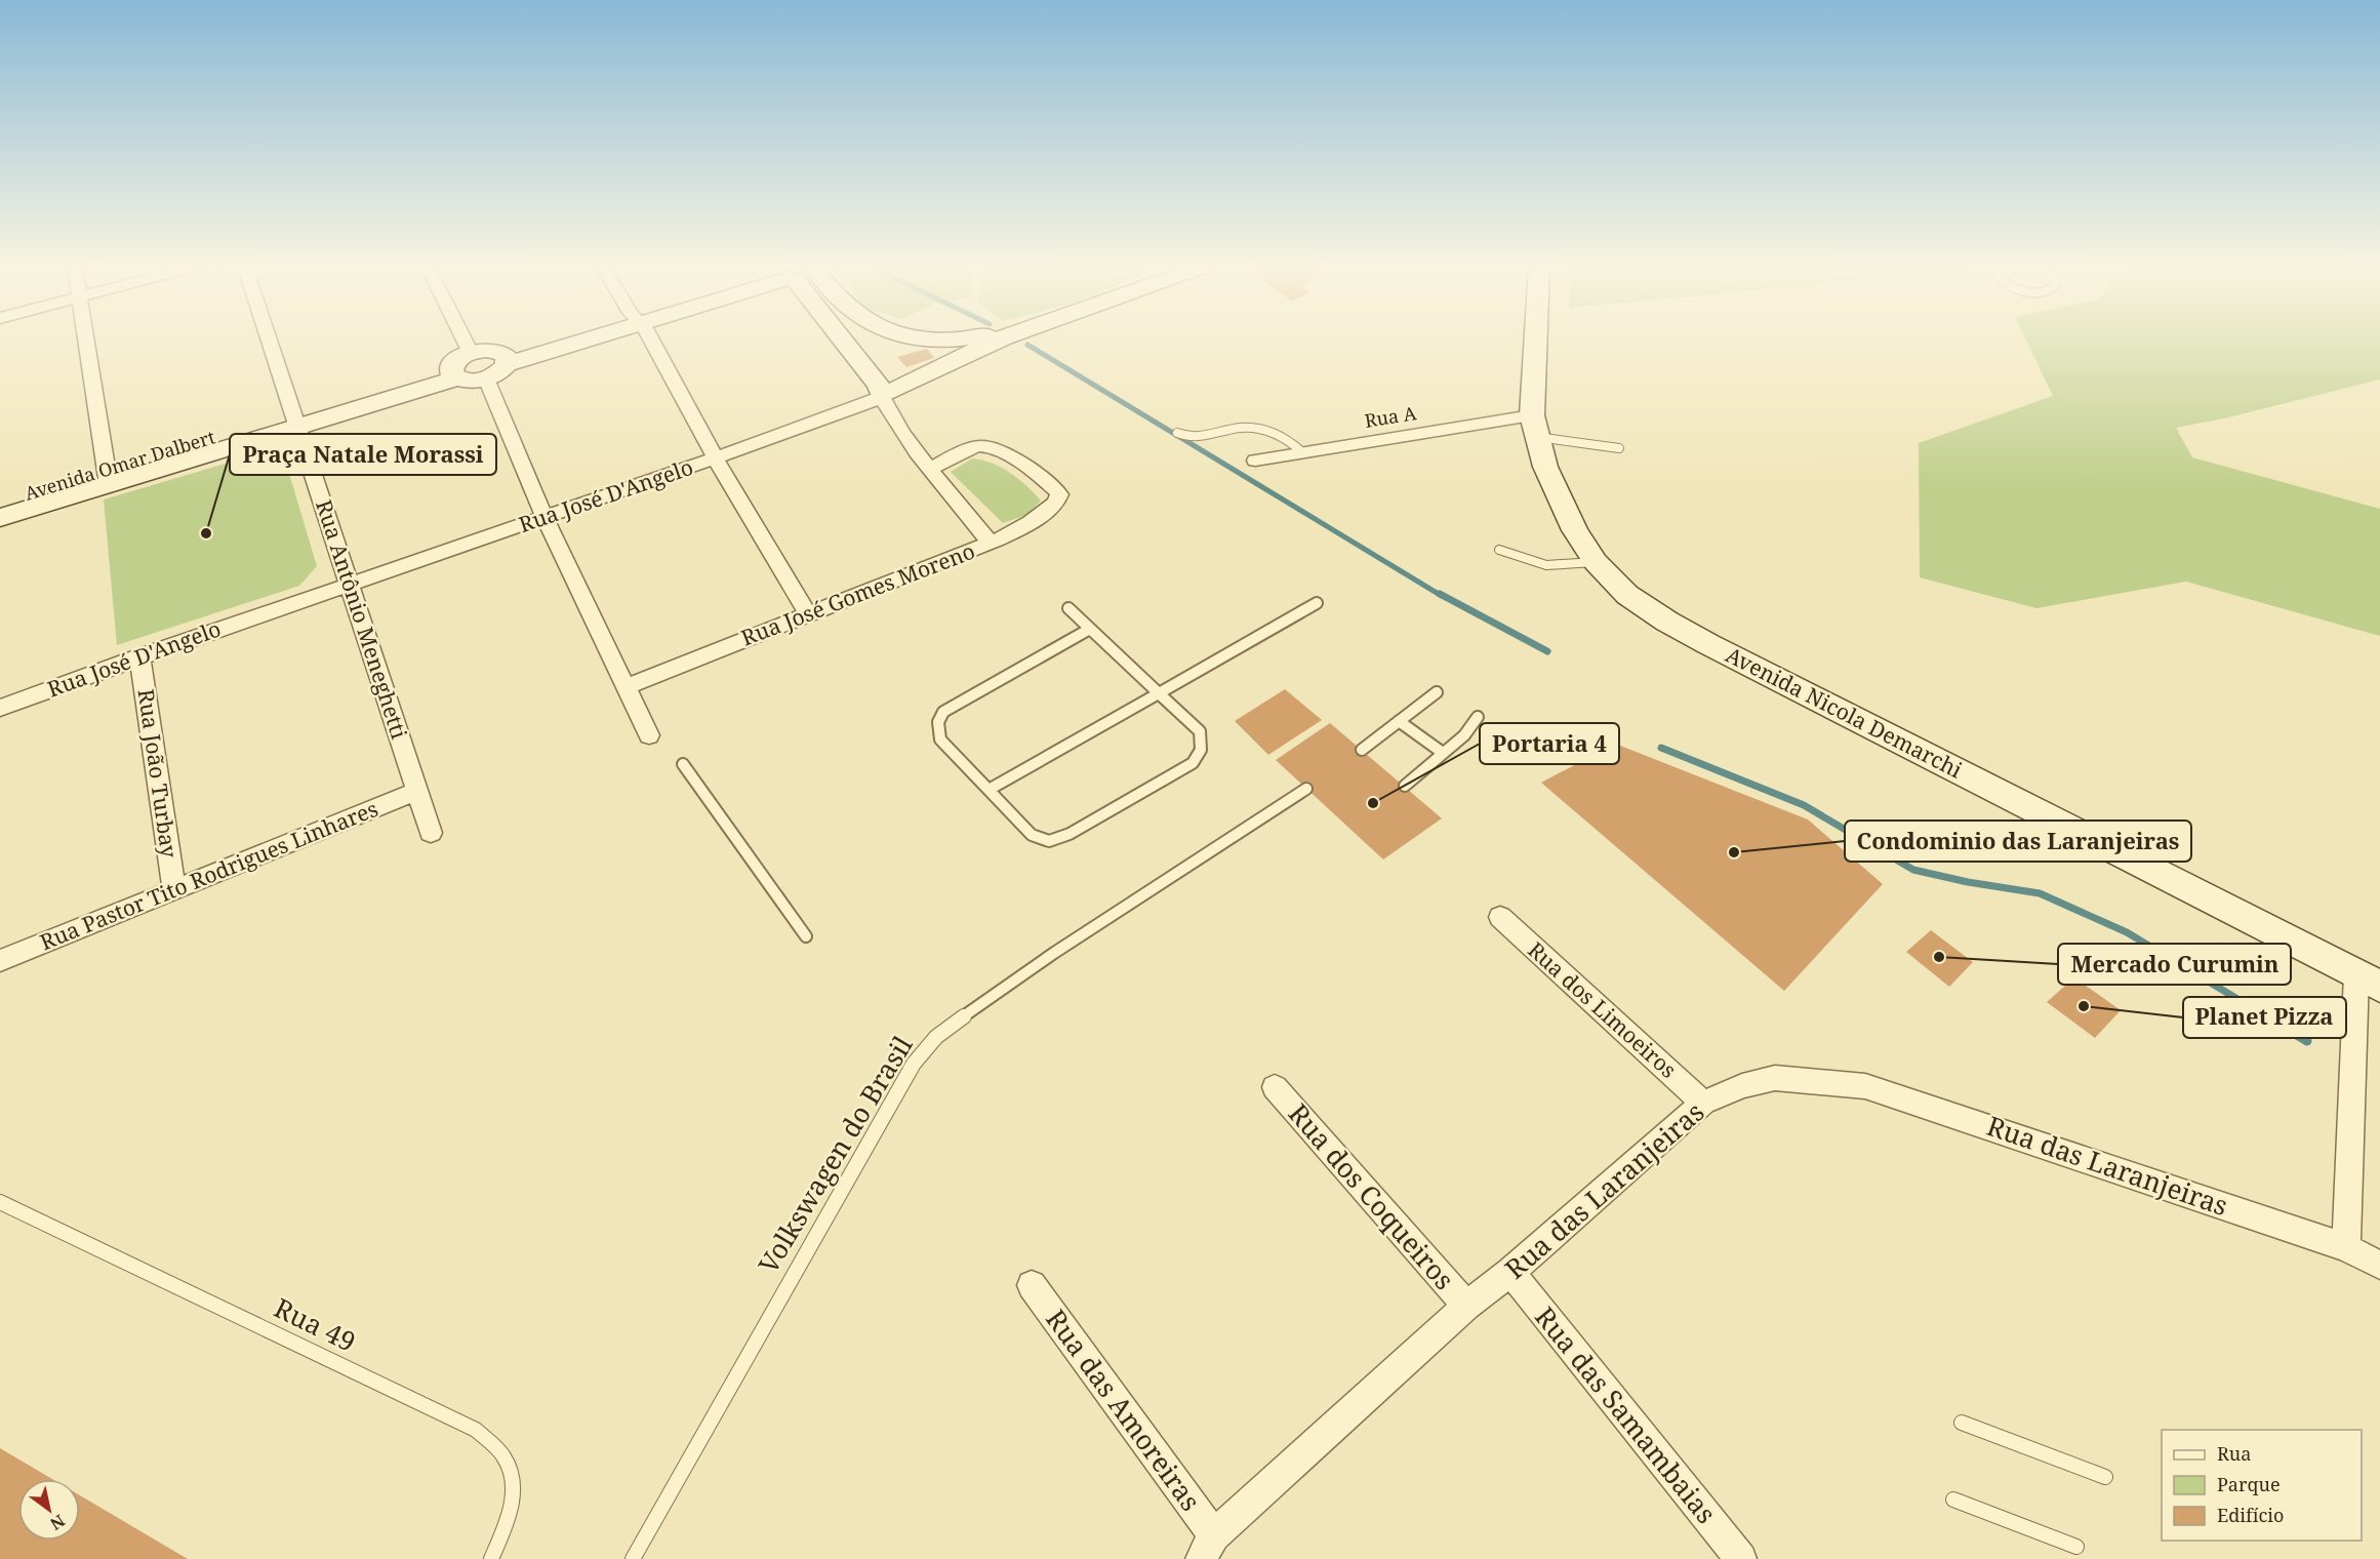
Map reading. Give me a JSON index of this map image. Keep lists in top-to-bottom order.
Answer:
{
  "streets": {
    "street": [
      "Rua A",
      "Avenida Omar Dalbert",
      "Rua José D'Angelo",
      "Rua José Gomes Moreno",
      "Rua Antônio Meneghetti",
      "Avenida Nicola Demarchi",
      "Rua João Turbay",
      "Rua Pastor Tito Rodrigues Linhares",
      "Rua dos Limoeiros",
      "Rua das Laranjeiras",
      "Rua dos Coqueiros",
      "Rua das Amoreiras",
      "Rua das Samambaias"
    ],
    "lane": ["Volkswagen do Brasil", "Rua 49"]
  },
  "crossings": [
    ["Rua A", "Avenida Nicola Demarchi"],
    ["Avenida Omar Dalbert", "Rua Antônio Meneghetti"],
    ["Rua José D'Angelo", "Rua José Gomes Moreno"],
    ["Rua José D'Angelo", "Rua Antônio Meneghetti"],
    ["Rua José D'Angelo", "Rua João Turbay"],
    ["Rua Antônio Meneghetti", "Rua Pastor Tito Rodrigues Linhares"],
    ["Rua João Turbay", "Rua Pastor Tito Rodrigues Linhares"],
    ["Rua dos Limoeiros", "Rua das Laranjeiras"],
    ["Rua das Laranjeiras", "Rua dos Coqueiros"],
    ["Rua das Laranjeiras", "Rua das Amoreiras"],
    ["Rua das Laranjeiras", "Rua das Samambaias"]
  ],
  "places": [
    "Praça Natale Morassi",
    "Portaria 4",
    "Condominio das Laranjeiras",
    "Mercado Curumin",
    "Planet Pizza"
  ],
  "legend": ["Rua", "Parque", "Edifício"],
  "north": "bottom right"
}
